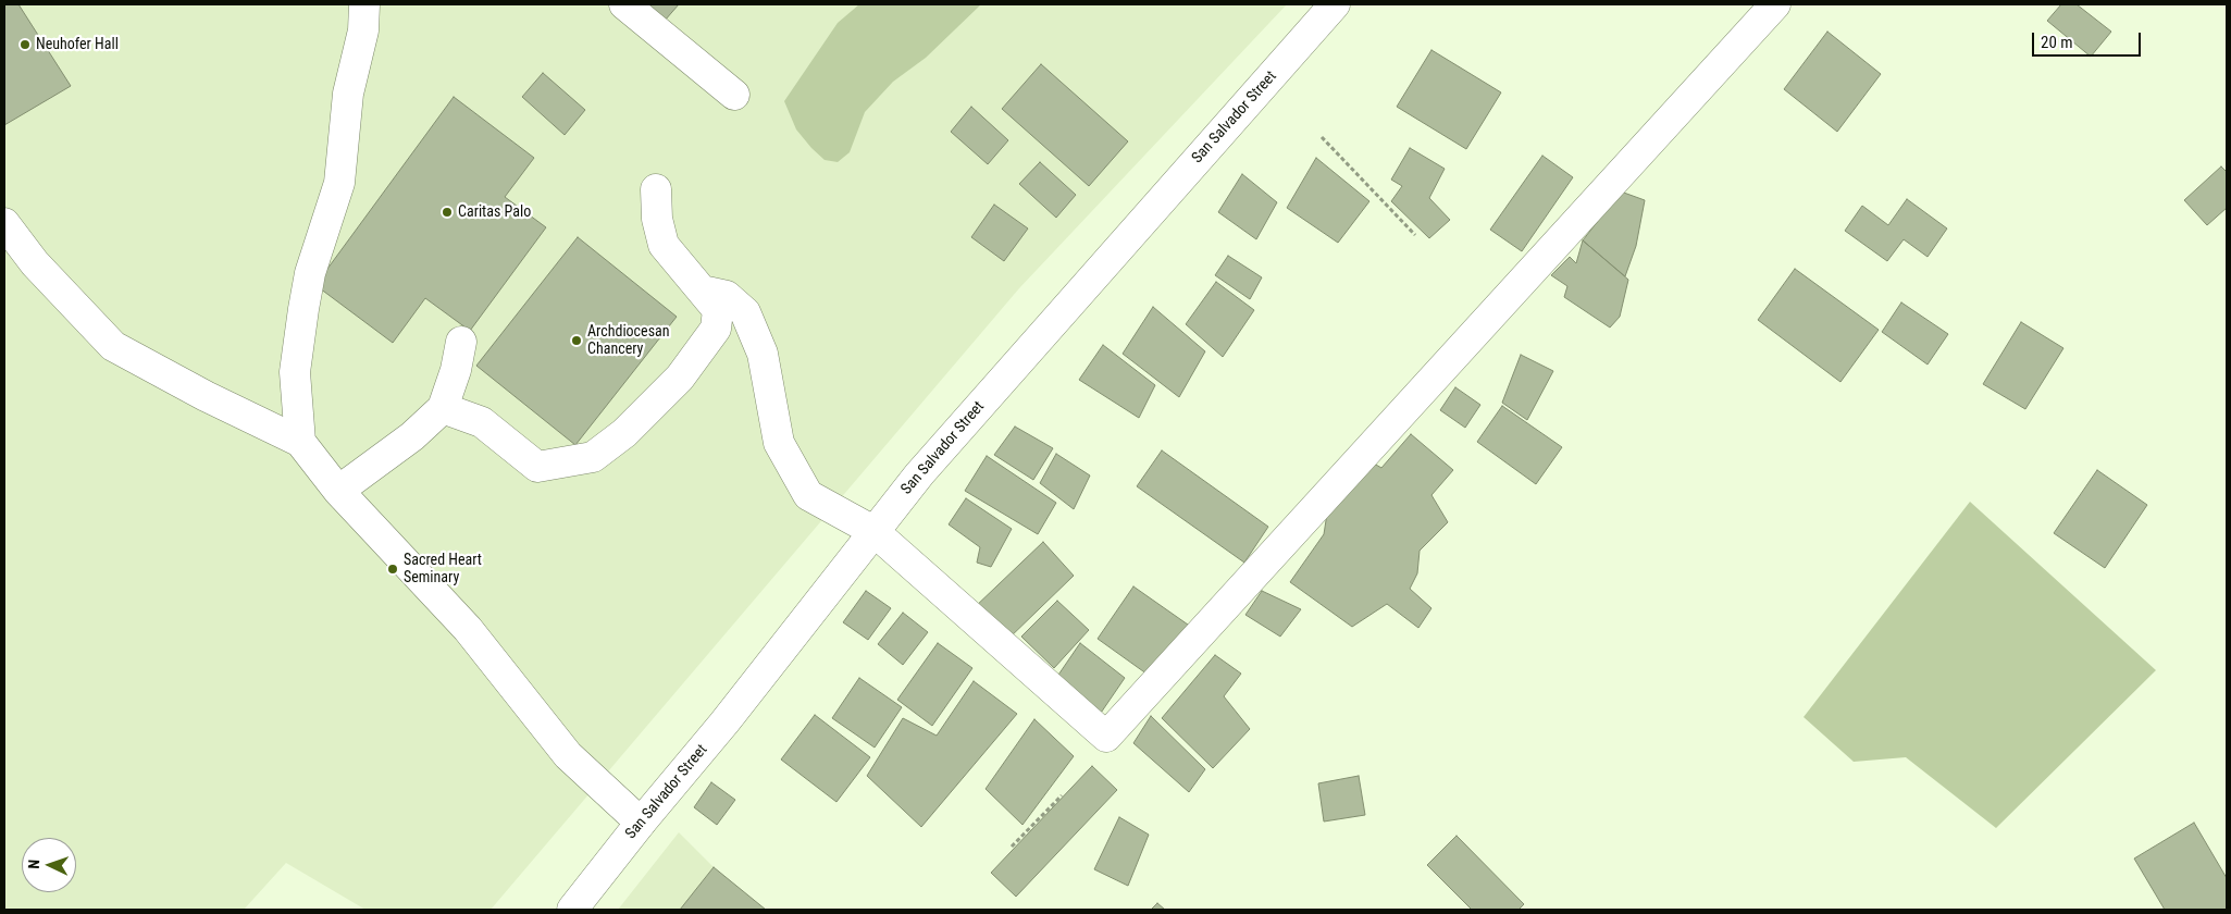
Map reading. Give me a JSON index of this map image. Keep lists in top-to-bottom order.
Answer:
{
  "streets": {
    "main road": ["San Salvador Street"]
  },
  "places": [
    "Neuhofer Hall",
    "Caritas Palo",
    "Archdiocesan Chancery",
    "Sacred Heart Seminary"
  ],
  "scale_bar": "20 m",
  "north": "left"
}
